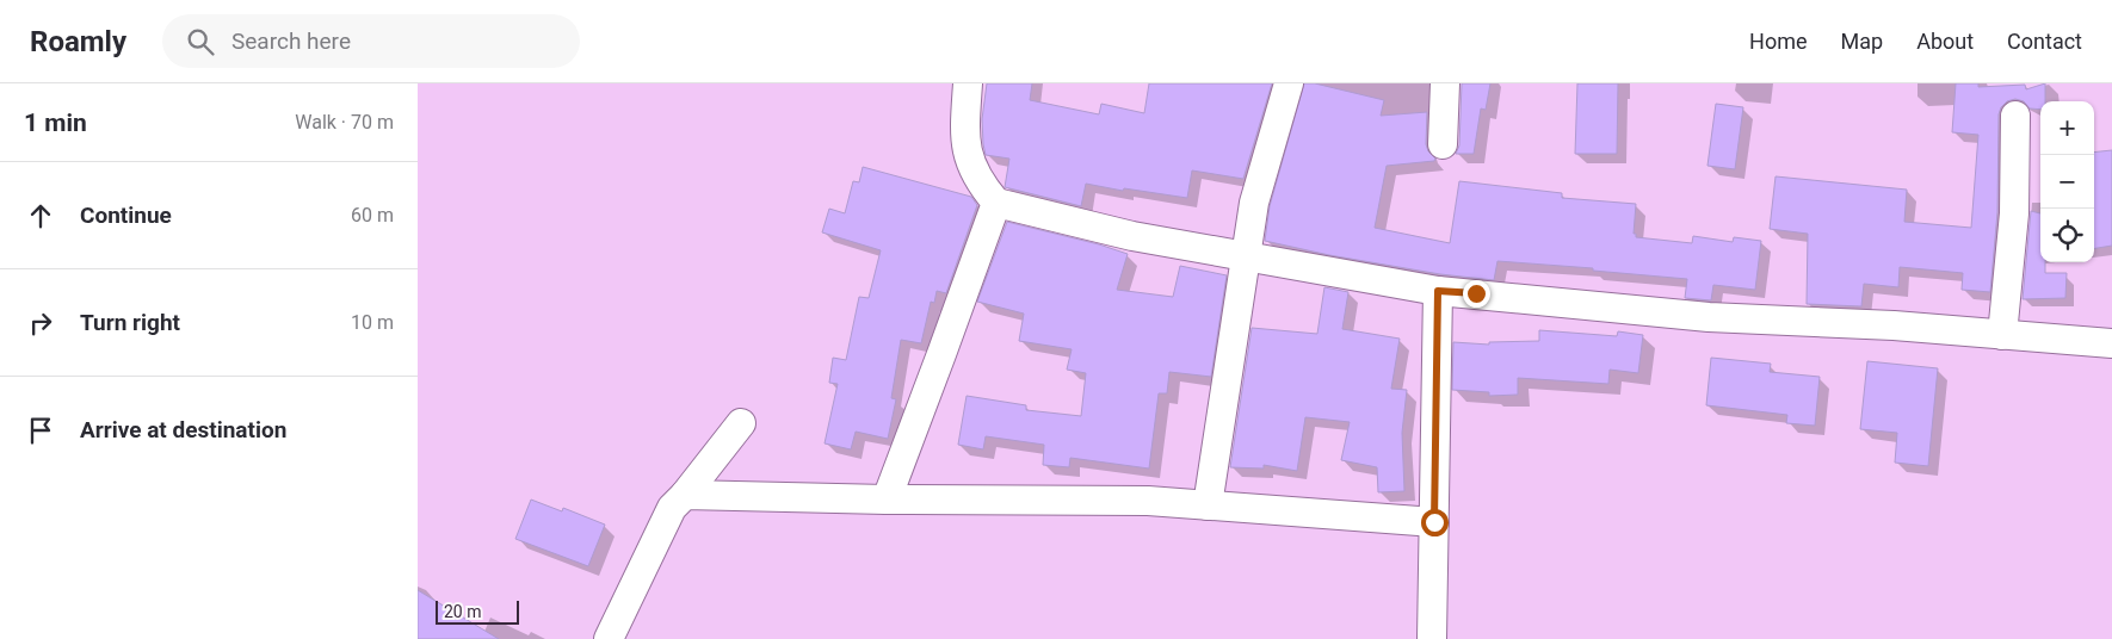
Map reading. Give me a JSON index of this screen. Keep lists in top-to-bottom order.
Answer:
{
  "scale_bar": "20 m",
  "page": {
    "header": "Roamly",
    "search": "Search here",
    "nav": [
      "Home",
      "Map",
      "About",
      "Contact"
    ],
    "heading": ["1 min", "Walk · 70 m"],
    "map_buttons": ["+", "−"],
    "list": [
      ["Continue", "60 m"],
      ["Turn right", "10 m"],
      "Arrive at destination"
    ],
    "scale": "20 m"
  }
}
